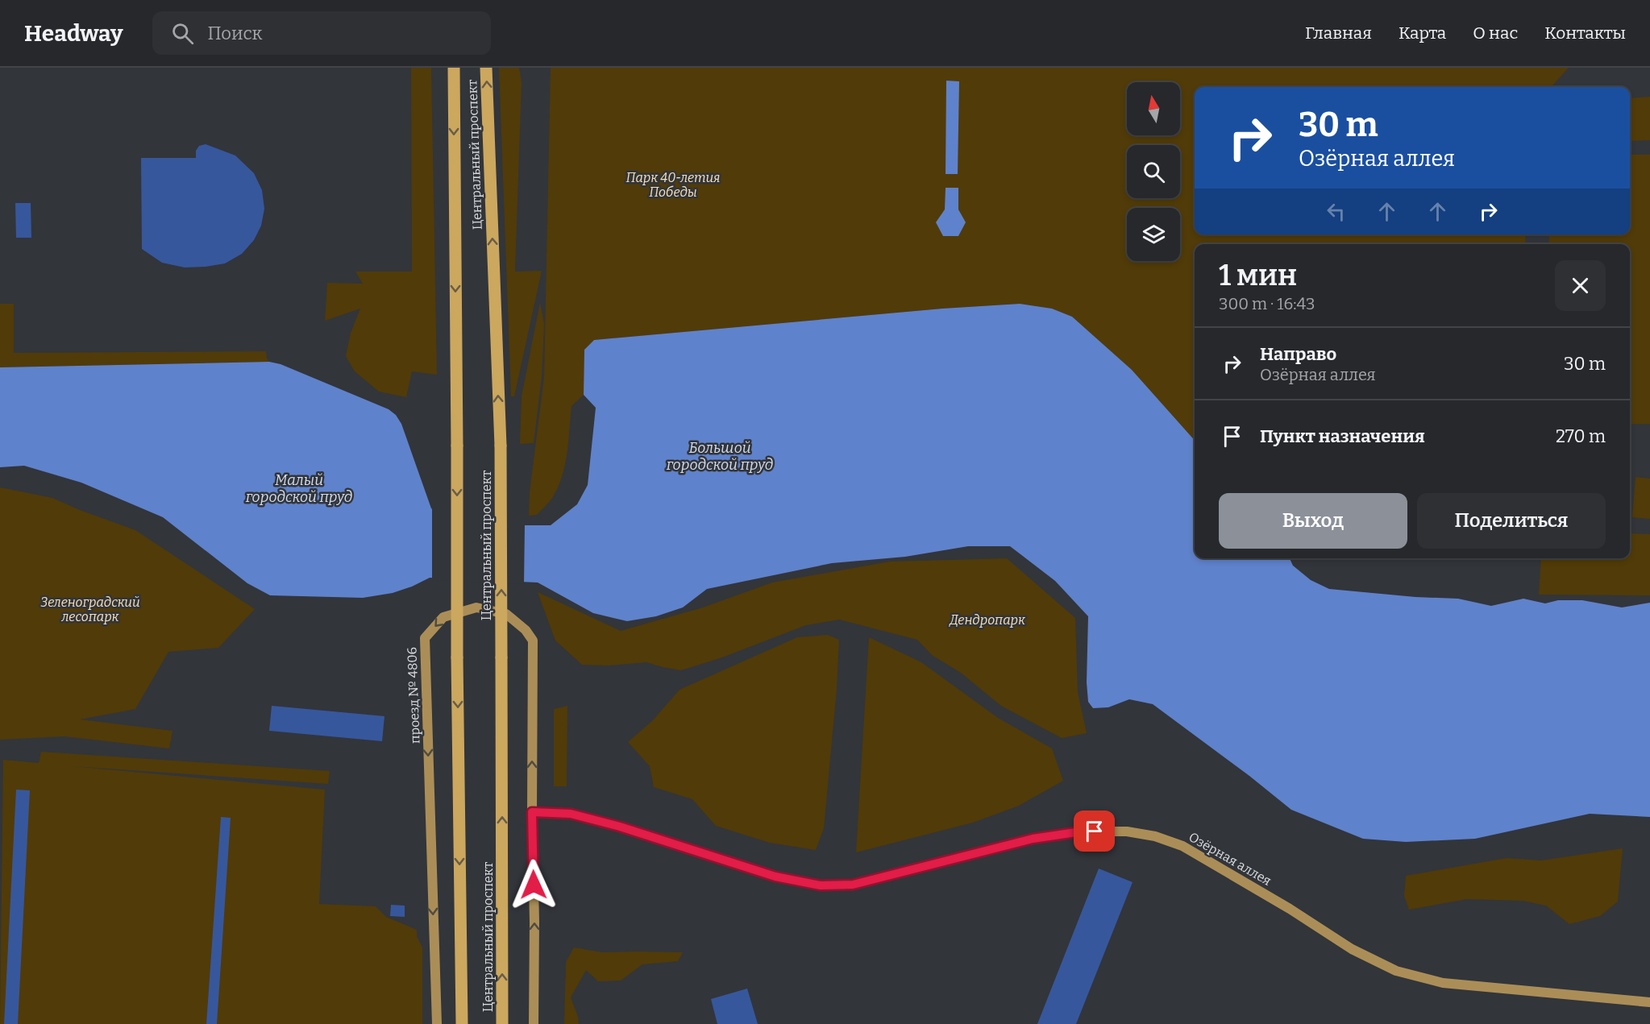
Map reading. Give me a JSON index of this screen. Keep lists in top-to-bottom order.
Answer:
{
  "streets": {
    "main road": ["Центральный проспект"],
    "street": ["проезд № 4806", "Озёрная аллея"]
  },
  "crossings": [
    ["проезд № 4806", "Озёрная аллея"]
  ],
  "water": ["Большой городской пруд", "Малый городской пруд"],
  "parks": ["Парк 40-летия Победы", "Зеленоградский лесопарк", "Дендропарк"],
  "north": "top",
  "page": {
    "header": "Headway",
    "search": "Поиск",
    "nav": [
      "Главная",
      "Карта",
      "О нас",
      "Контакты"
    ],
    "turn": ["30 m", "Озёрная аллея"],
    "heading": ["1 мин", "300 m · 16:43"],
    "list": [
      {
        "name": "Направо",
        "note": "Озёрная аллея",
        "value": "30 m"
      },
      {
        "name": "Пункт назначения",
        "value": "270 m"
      }
    ],
    "buttons": ["Выход", "Поделиться"]
  }
}
